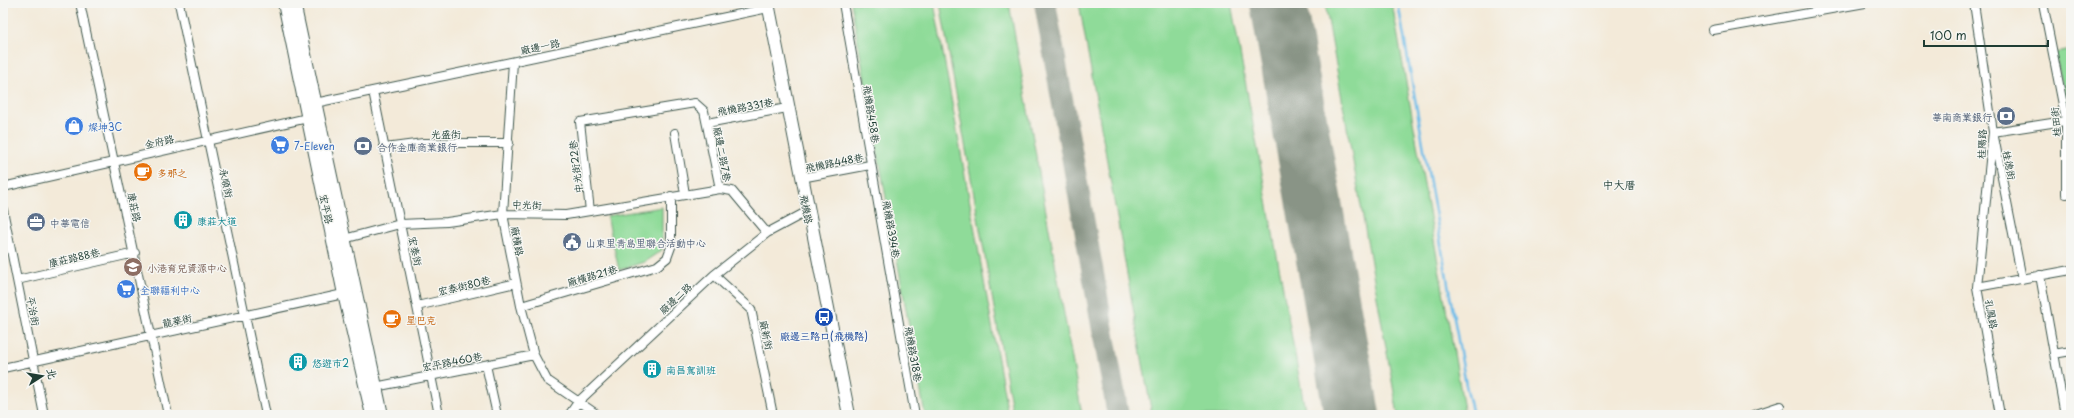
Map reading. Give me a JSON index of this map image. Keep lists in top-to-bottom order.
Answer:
{
  "streets": {
    "street": [
      "廠邊一路",
      "飛機路331巷",
      "飛機路458巷",
      "桂田街",
      "光盛街",
      "金府路",
      "桂陽路",
      "廠邊二路7巷",
      "飛機路448巷",
      "桂德街",
      "中光街22巷",
      "永順街",
      "中光街",
      "康莊路",
      "宏平路",
      "飛機路",
      "飛機路394巷",
      "廠橫路",
      "宏泰街",
      "康莊路88巷",
      "廠橫路21巷",
      "宏泰街80巷",
      "廠邊二路",
      "平治街",
      "孔鳳路",
      "龍華街",
      "廠新街",
      "飛機路318巷",
      "宏平路460巷"
    ]
  },
  "crossings": [
    ["廠邊一路", "金府路"],
    ["廠邊一路", "宏平路"],
    ["廠邊一路", "飛機路"],
    ["廠邊一路", "廠橫路"],
    ["廠邊一路", "宏泰街"],
    ["飛機路331巷", "廠邊二路7巷"],
    ["飛機路331巷", "飛機路"],
    ["飛機路458巷", "飛機路448巷"],
    ["飛機路458巷", "飛機路394巷"],
    ["光盛街", "廠橫路"],
    ["光盛街", "宏泰街"],
    ["金府路", "永順街"],
    ["金府路", "康莊路"],
    ["金府路", "宏平路"],
    ["桂陽路", "桂德街"],
    ["桂陽路", "孔鳳路"],
    ["廠邊二路7巷", "中光街22巷"],
    ["廠邊二路7巷", "中光街"],
    ["廠邊二路7巷", "廠邊二路"],
    ["飛機路448巷", "飛機路"],
    ["飛機路448巷", "飛機路394巷"],
    ["桂德街", "孔鳳路"],
    ["中光街22巷", "中光街"],
    ["永順街", "龍華街"],
    ["中光街", "宏平路"],
    ["中光街", "廠橫路"],
    ["中光街", "宏泰街"],
    ["中光街", "廠橫路21巷"],
    ["康莊路", "康莊路88巷"],
    ["康莊路", "龍華街"],
    ["宏平路", "龍華街"],
    ["宏平路", "宏平路460巷"],
    ["飛機路", "廠邊二路"],
    ["飛機路394巷", "飛機路318巷"],
    ["廠橫路", "廠橫路21巷"],
    ["廠橫路", "宏泰街80巷"],
    ["廠橫路", "廠邊二路"],
    ["廠橫路", "宏平路460巷"],
    ["宏泰街", "宏泰街80巷"],
    ["宏泰街", "宏平路460巷"],
    ["康莊路88巷", "平治街"],
    ["廠邊二路", "廠新街"],
    ["平治街", "龍華街"]
  ],
  "districts": ["中大厝"],
  "places": {
    "bank": ["華南商業銀行", "合作金庫商業銀行"],
    "shop": ["燦坤3C"],
    "supermarket": ["7-Eleven", "全聯福利中心"],
    "cafe": ["多那之", "星巴克"],
    "building": ["康莊大道", "悠遊市2", "南昌駕訓班"],
    "office": ["中華電信"],
    "public building": ["山東里青島里聯合活動中心"],
    "school or university": ["小港育兒資源中心"],
    "bus stop": ["廠邊三路口(飛機路)"]
  },
  "scale_bar": "100 m",
  "north": "right"
}
